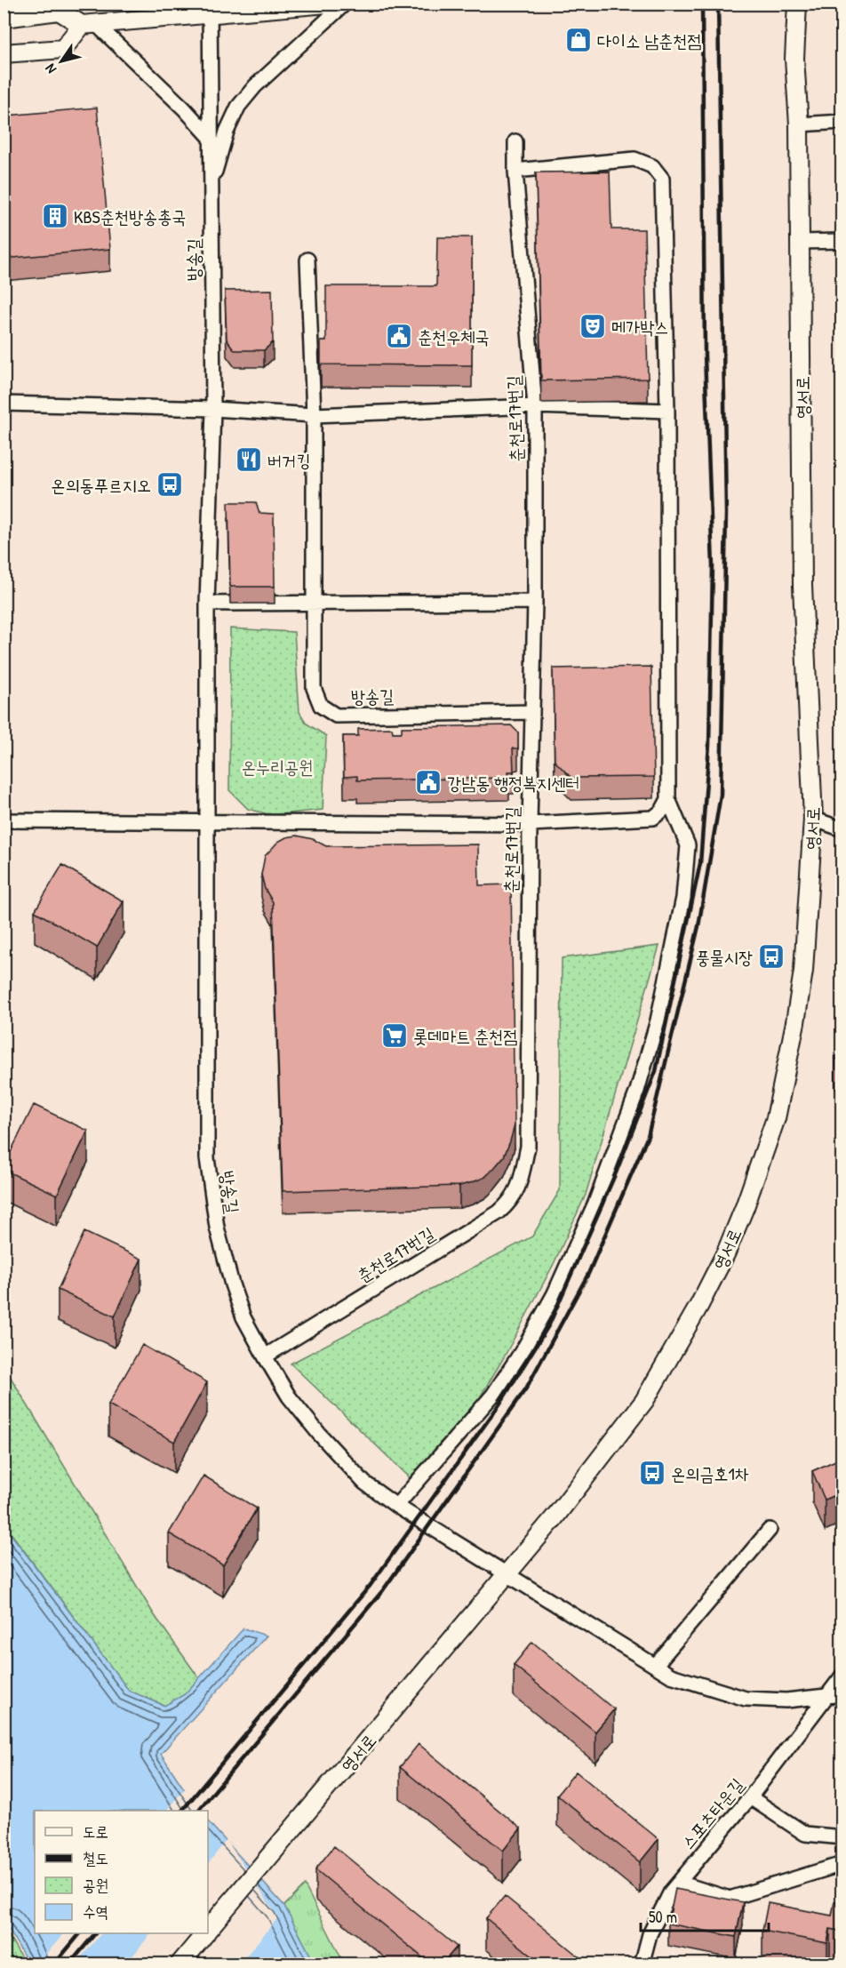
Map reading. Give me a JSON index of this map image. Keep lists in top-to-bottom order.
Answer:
{
  "streets": {
    "street": [
      "방송길",
      "영서로",
      "춘천로17번길",
      "스포츠타운길"
    ]
  },
  "crossings": [
    ["방송길", "춘천로17번길"]
  ],
  "parks": ["온누리공원"],
  "places": {
    "shop": ["다이소 남춘천점"],
    "building": ["KBS춘천방송총국"],
    "theatre": ["메가박스"],
    "public building": ["춘천우체국", "강남동 행정복지센터"],
    "restaurant": ["버거킹"],
    "bus stop": ["온의동푸르지오", "풍물시장", "온의금호1차"],
    "supermarket": ["롯데마트 춘천점"]
  },
  "legend": [
    "도로",
    "철도",
    "공원",
    "수역"
  ],
  "scale_bar": "50 m",
  "north": "bottom left"
}
